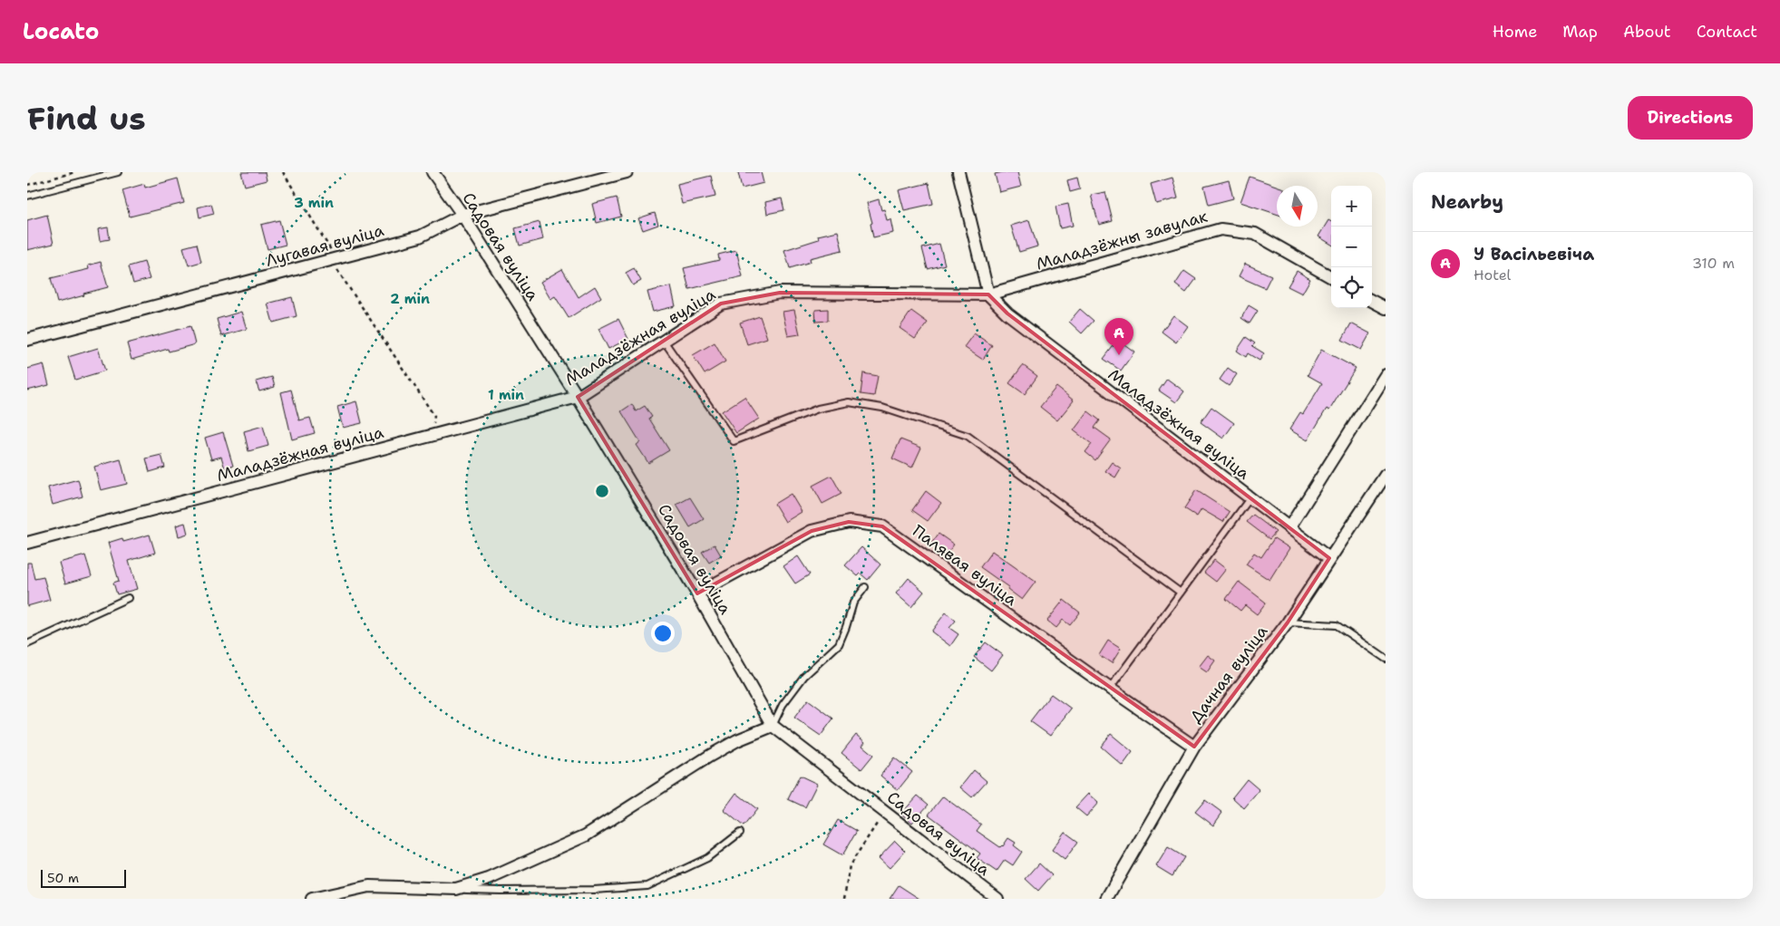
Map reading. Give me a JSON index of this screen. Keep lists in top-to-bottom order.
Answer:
{
  "streets": {
    "street": [
      "Маладзёжны завулак",
      "Лугавая вуліца",
      "Садовая вуліца",
      "Маладзёжная вуліца",
      "Палявая вуліца",
      "Дачная вуліца"
    ]
  },
  "crossings": [
    ["Маладзёжны завулак", "Маладзёжная вуліца"],
    ["Лугавая вуліца", "Садовая вуліца"],
    ["Садовая вуліца", "Маладзёжная вуліца"],
    ["Садовая вуліца", "Палявая вуліца"],
    ["Маладзёжная вуліца", "Дачная вуліца"],
    ["Палявая вуліца", "Дачная вуліца"]
  ],
  "scale_bar": "50 m",
  "north": "bottom",
  "page": {
    "header": "Locato",
    "nav": [
      "Home",
      "Map",
      "About",
      "Contact"
    ],
    "buttons": "Directions",
    "title": "Find us",
    "heading": "Nearby",
    "map_buttons": ["+", "−"],
    "list": [
      {
        "mark": "A",
        "name": "У Васільевіча",
        "note": "Hotel",
        "value": "310 m"
      }
    ],
    "pins": "A",
    "scale": "50 m"
  },
  "rings": ["3 min", "2 min", "1 min"]
}
